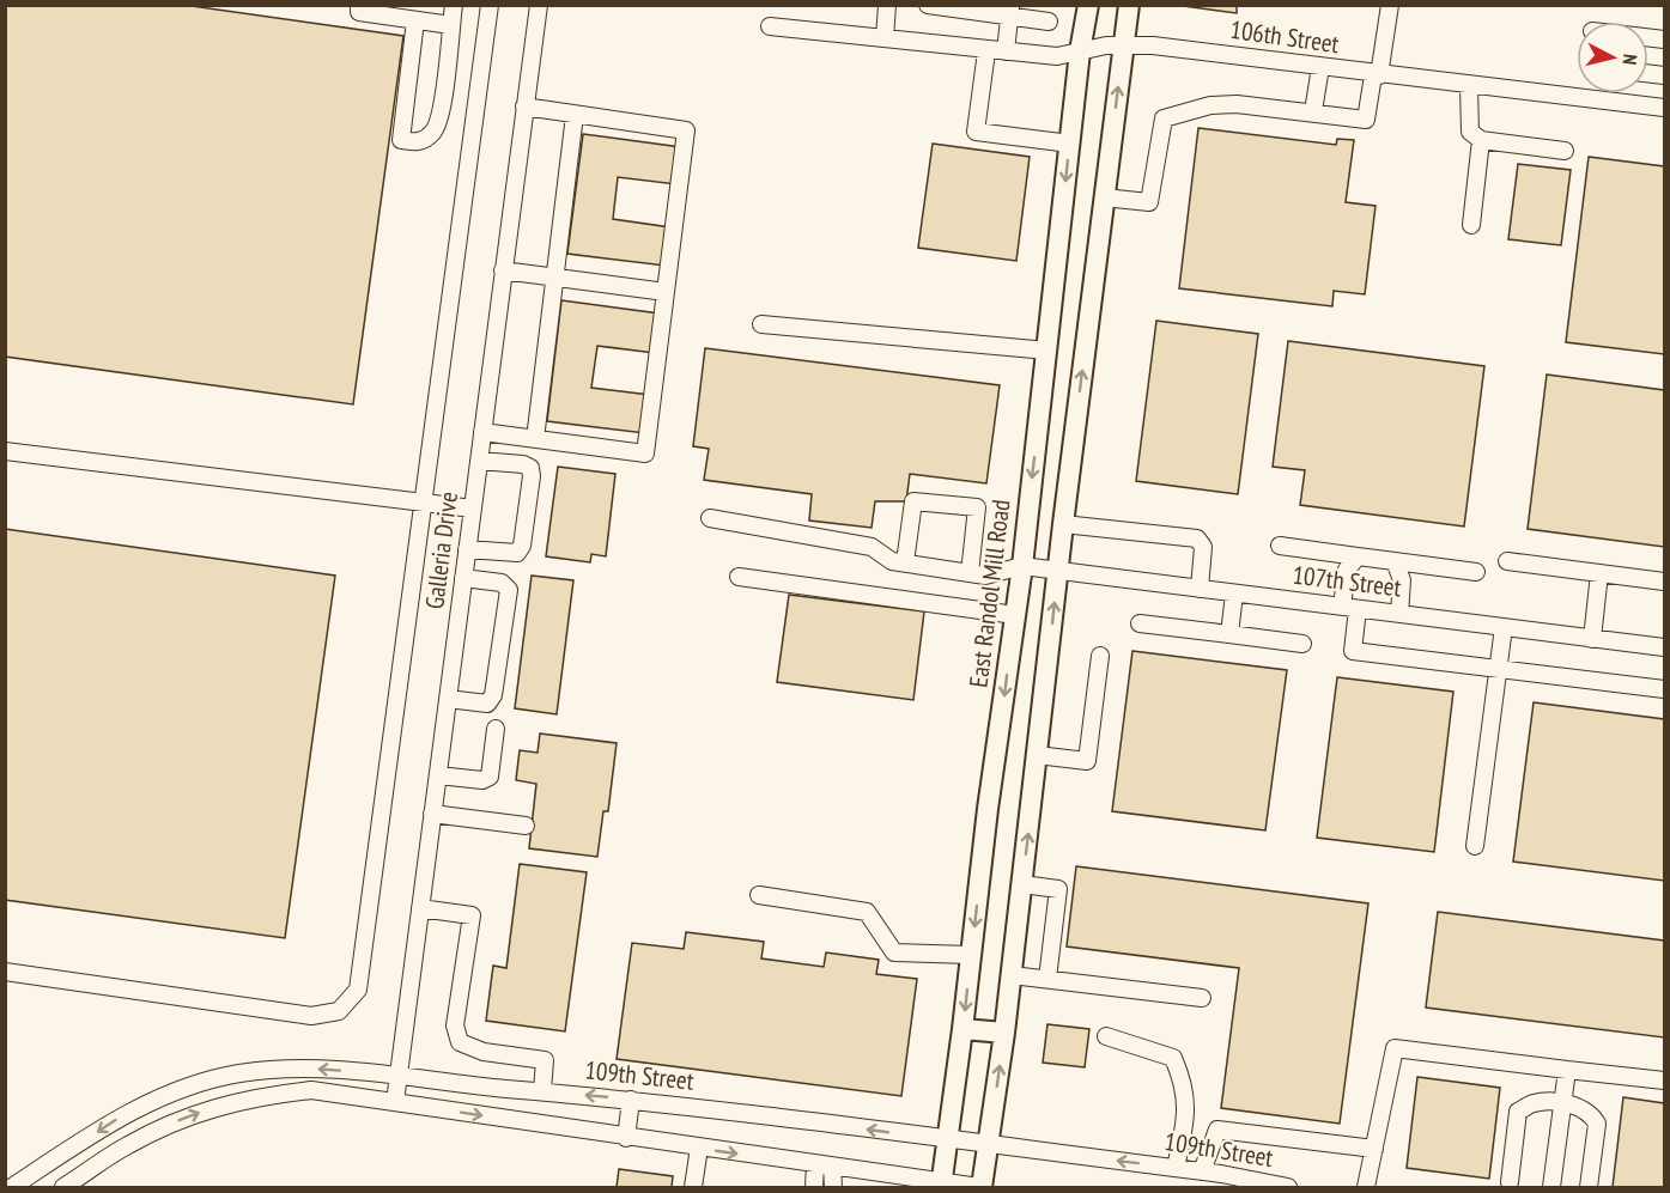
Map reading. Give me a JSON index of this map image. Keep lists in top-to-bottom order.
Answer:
{
  "streets": {
    "main road": ["East Randol Mill Road"],
    "street": [
      "106th Street",
      "Galleria Drive",
      "107th Street",
      "109th Street"
    ]
  },
  "crossings": [
    ["106th Street", "East Randol Mill Road"],
    ["Galleria Drive", "109th Street"],
    ["107th Street", "East Randol Mill Road"],
    ["East Randol Mill Road", "109th Street"]
  ],
  "north": "right"
}
